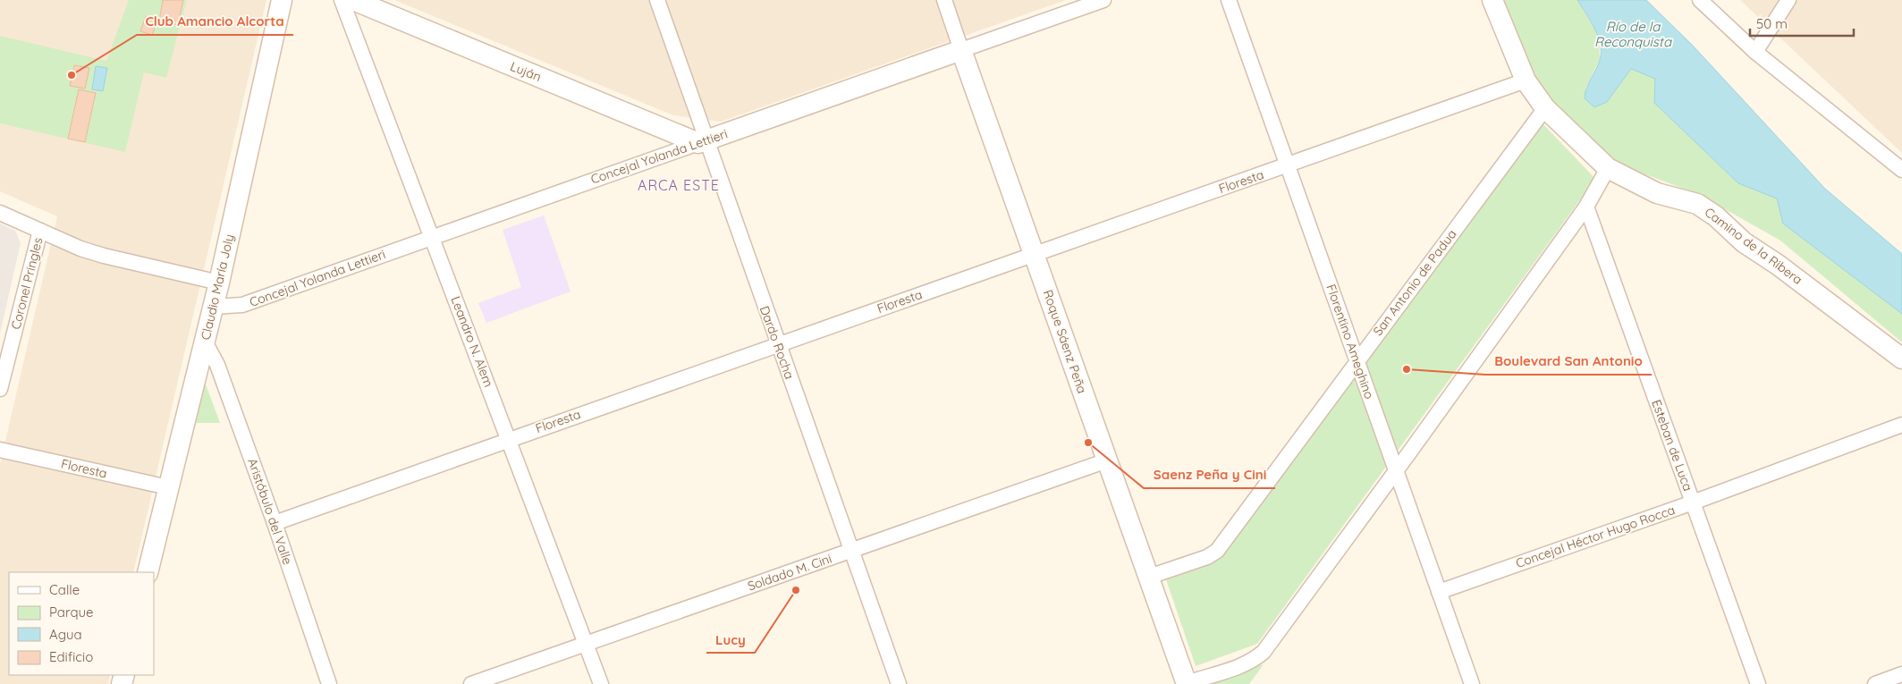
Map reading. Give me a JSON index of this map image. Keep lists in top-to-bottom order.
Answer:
{
  "streets": {
    "street": [
      "Luján",
      "Concejal Yolanda Lettieri",
      "Floresta",
      "Camino de la Ribera",
      "San Antonio de Padua",
      "Coronel Pringles",
      "Claudio María Joly",
      "Leandro N. Alem",
      "Roque Sáenz Peña",
      "Florentino Ameghino",
      "Dardo Rocha",
      "Esteban de Luca",
      "Aristóbulo del Valle",
      "Concejal Héctor Hugo Rocca",
      "Soldado M. Cini"
    ]
  },
  "crossings": [
    ["Luján", "Concejal Yolanda Lettieri"],
    ["Luján", "Dardo Rocha"],
    ["Concejal Yolanda Lettieri", "Claudio María Joly"],
    ["Concejal Yolanda Lettieri", "Leandro N. Alem"],
    ["Concejal Yolanda Lettieri", "Roque Sáenz Peña"],
    ["Concejal Yolanda Lettieri", "Dardo Rocha"],
    ["Floresta", "Camino de la Ribera"],
    ["Floresta", "Claudio María Joly"],
    ["Floresta", "Leandro N. Alem"],
    ["Floresta", "Roque Sáenz Peña"],
    ["Floresta", "Florentino Ameghino"],
    ["Floresta", "Dardo Rocha"],
    ["Floresta", "Aristóbulo del Valle"],
    ["Camino de la Ribera", "San Antonio de Padua"],
    ["San Antonio de Padua", "Roque Sáenz Peña"],
    ["San Antonio de Padua", "Florentino Ameghino"],
    ["Claudio María Joly", "Aristóbulo del Valle"],
    ["Leandro N. Alem", "Soldado M. Cini"],
    ["Roque Sáenz Peña", "Soldado M. Cini"],
    ["Florentino Ameghino", "Concejal Héctor Hugo Rocca"],
    ["Dardo Rocha", "Soldado M. Cini"],
    ["Esteban de Luca", "Concejal Héctor Hugo Rocca"]
  ],
  "districts": ["ARCA ESTE"],
  "water": ["Río de la Reconquista"],
  "places": [
    "Club Amancio Alcorta",
    "Boulevard San Antonio",
    "Saenz Peña y Cini",
    "Lucy"
  ],
  "legend": [
    "Calle",
    "Parque",
    "Agua",
    "Edificio"
  ],
  "scale_bar": "50 m"
}
